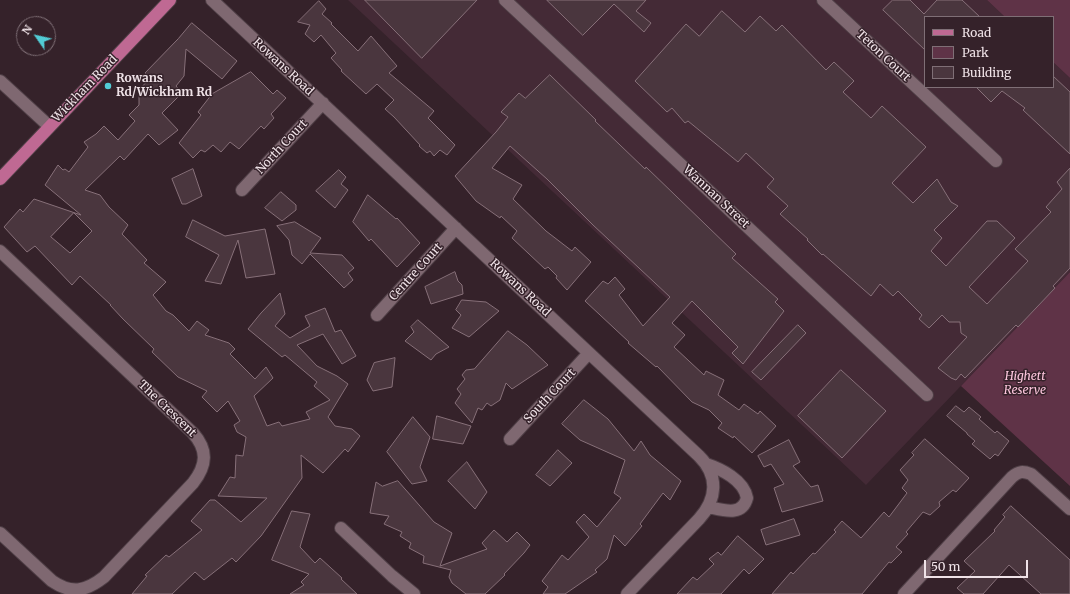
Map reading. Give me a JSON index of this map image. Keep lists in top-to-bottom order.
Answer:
{
  "streets": {
    "main road": ["Wickham Road"],
    "street": [
      "Teton Court",
      "Rowans Road",
      "North Court",
      "Wannan Street",
      "Centre Court",
      "South Court",
      "The Crescent"
    ]
  },
  "crossings": [
    ["Rowans Road", "North Court"],
    ["Rowans Road", "Centre Court"],
    ["Rowans Road", "South Court"]
  ],
  "parks": ["Highett Reserve"],
  "places": ["Rowans Rd/Wickham Rd"],
  "legend": ["Road", "Park", "Building"],
  "scale_bar": "50 m",
  "north": "top left"
}
